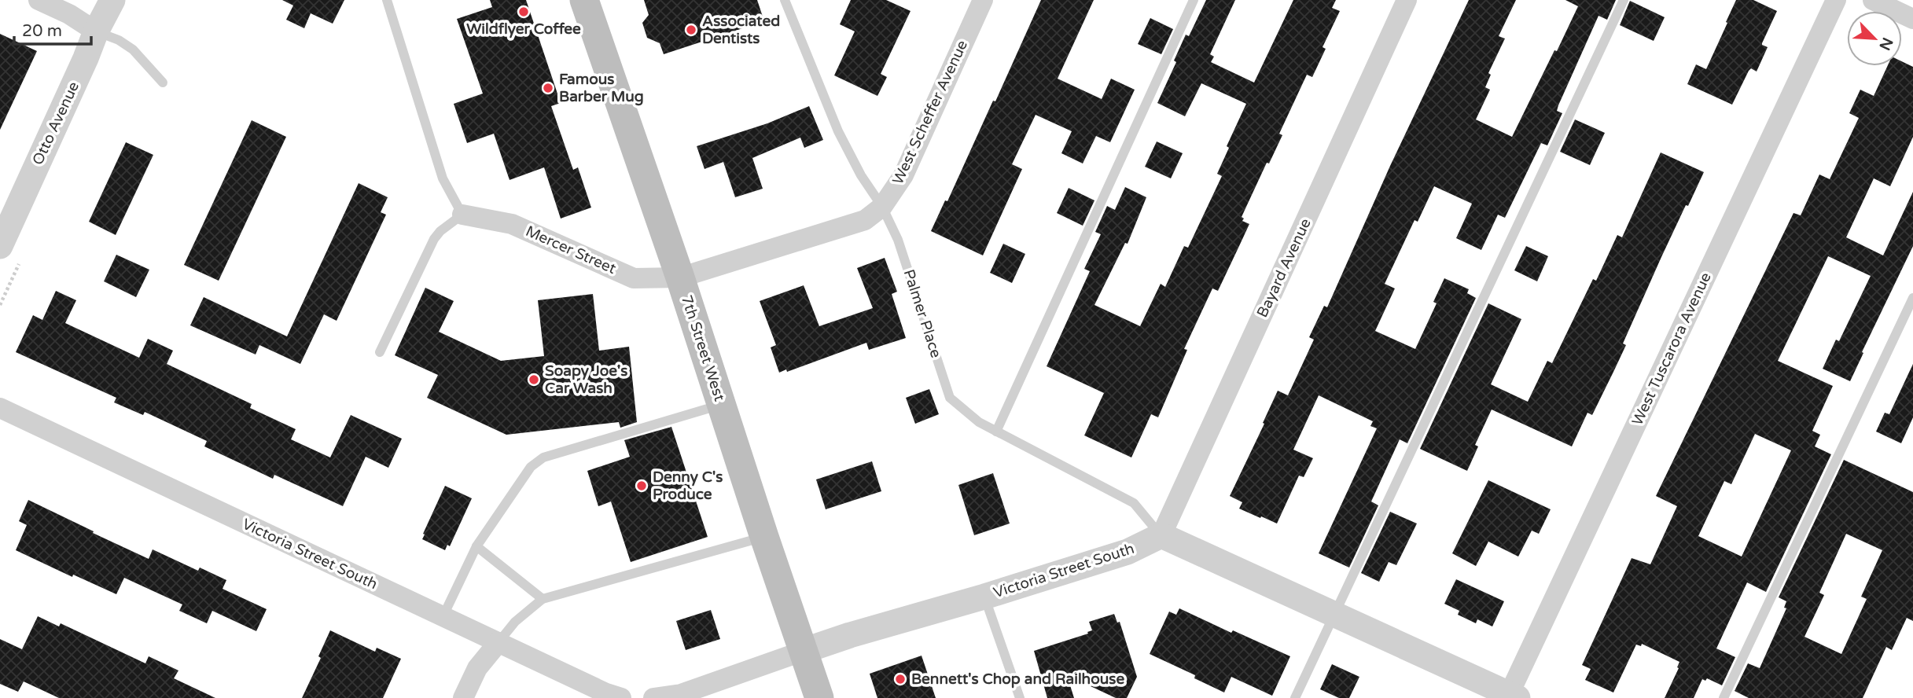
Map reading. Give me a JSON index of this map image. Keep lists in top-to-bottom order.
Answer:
{
  "streets": {
    "main road": ["7th Street West"],
    "street": [
      "West Scheffer Avenue",
      "Otto Avenue",
      "Mercer Street",
      "Bayard Avenue",
      "West Tuscarora Avenue",
      "Victoria Street South"
    ],
    "lane": ["Palmer Place"]
  },
  "crossings": [
    ["West Scheffer Avenue", "Mercer Street"],
    ["West Scheffer Avenue", "Palmer Place"],
    ["West Scheffer Avenue", "7th Street West"],
    ["Mercer Street", "7th Street West"],
    ["Bayard Avenue", "Palmer Place"],
    ["Bayard Avenue", "Victoria Street South"],
    ["Palmer Place", "Victoria Street South"],
    ["7th Street West", "Victoria Street South"]
  ],
  "places": [
    "Wildflyer Coffee",
    "Associated Dentists",
    "Famous Barber Mug",
    "Soapy Joe's Car Wash",
    "Denny C's Produce",
    "Bennett's Chop and Railhouse"
  ],
  "scale_bar": "20 m",
  "north": "bottom right"
}
